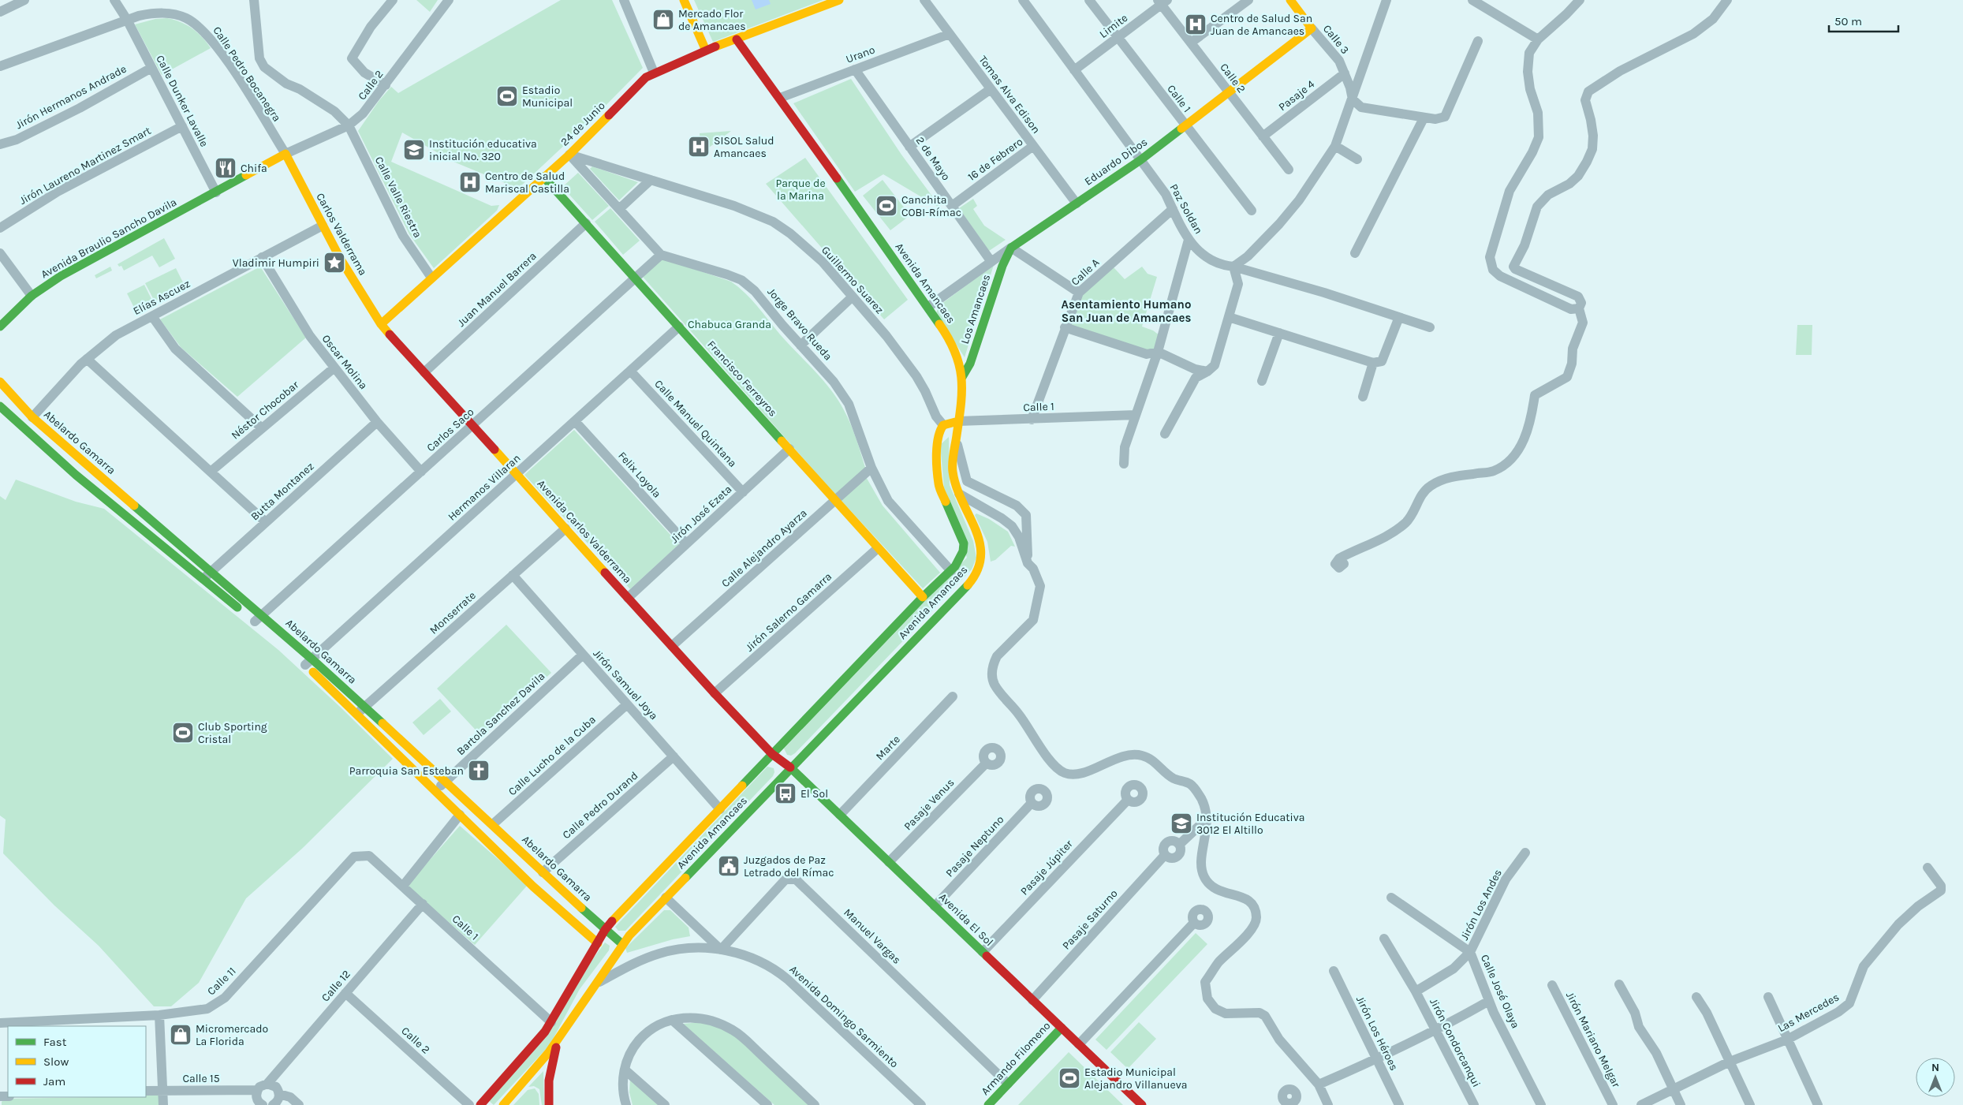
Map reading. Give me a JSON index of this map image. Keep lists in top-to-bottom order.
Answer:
{
  "streets": {
    "street": [
      "Limite",
      "Calle 3",
      "Urano",
      "Calle Pedro Bocanegra",
      "Calle 2",
      "Tomas Alva Edison",
      "Pasaje 4",
      "Jirón Hermanos Andrade",
      "Calle 1",
      "Calle Dunker Lavalle",
      "24 de Junio",
      "2 de Mayo",
      "16 de Febrero",
      "Eduardo Dibos",
      "Jirón Laureno Martinez Smart",
      "Calle Valle Riestra",
      "Paz Soldan",
      "Carlos Valderrama",
      "Avenida Braulio Sancho Davila",
      "Calle A",
      "Guillermo Suarez",
      "Avenida Amancaes",
      "Juan Manuel Barrera",
      "Elías Ascuez",
      "Los Amancaes",
      "Jorge Bravo Rueda",
      "Oscar Molina",
      "Francisco Ferreyros",
      "Néstor Chocobar",
      "Calle Manuel Quintana",
      "Carlos Saco",
      "Abelardo Gamarra",
      "Felix Loyola",
      "Hermanos Villaran",
      "Butta Montanez",
      "Jirón José Ezeta",
      "Avenida Carlos Valderrama",
      "Calle Alejandro Ayarza",
      "Jirón Salerno Gamarra",
      "Monserrate",
      "Jirón Samuel Joya",
      "Bartola Sanchez Davila",
      "Marte",
      "Calle Lucho de la Cuba",
      "Pasaje Venus",
      "Calle Pedro Durand",
      "Pasaje Neptuno",
      "Pasaje Júpiter",
      "Jirón Los Andes",
      "Avenida El Sol",
      "Pasaje Saturno",
      "Manuel Vargas",
      "Calle 11",
      "Calle 12",
      "Calle José Olaya",
      "Las Mercedes",
      "Avenida Domingo Sarmiento",
      "Jirón Los Héroes",
      "Jirón Mariano Melgar",
      "Jirón Condorcanqui",
      "Armando Filomeno",
      "Calle 15"
    ]
  },
  "crossings": [
    ["Limite", "Calle 2"],
    ["Limite", "Calle 1"],
    ["Limite", "Paz Soldan"],
    ["Calle 3", "Pasaje 4"],
    ["Calle 3", "Eduardo Dibos"],
    ["Urano", "Tomas Alva Edison"],
    ["Urano", "2 de Mayo"],
    ["Urano", "Avenida Amancaes"],
    ["Calle Pedro Bocanegra", "Calle 2"],
    ["Calle Pedro Bocanegra", "Calle Dunker Lavalle"],
    ["Calle Pedro Bocanegra", "Carlos Valderrama"],
    ["Calle Pedro Bocanegra", "Avenida Braulio Sancho Davila"],
    ["Calle 2", "Pasaje 4"],
    ["Calle 2", "Eduardo Dibos"],
    ["Calle 2", "Calle Valle Riestra"],
    ["Calle 2", "Carlos Valderrama"],
    ["Calle 2", "Avenida Braulio Sancho Davila"],
    ["Calle 2", "Calle 12"],
    ["Tomas Alva Edison", "16 de Febrero"],
    ["Tomas Alva Edison", "Eduardo Dibos"],
    ["Jirón Hermanos Andrade", "Calle Dunker Lavalle"],
    ["Calle 1", "Eduardo Dibos"],
    ["Calle 1", "Calle A"],
    ["Calle 1", "Guillermo Suarez"],
    ["Calle 1", "Avenida Amancaes"],
    ["Calle 1", "Calle 11"],
    ["Calle 1", "Calle 12"],
    ["Calle Dunker Lavalle", "Jirón Laureno Martinez Smart"],
    ["Calle Dunker Lavalle", "Avenida Braulio Sancho Davila"],
    ["24 de Junio", "Calle Valle Riestra"],
    ["24 de Junio", "Carlos Valderrama"],
    ["24 de Junio", "Guillermo Suarez"],
    ["24 de Junio", "Avenida Amancaes"],
    ["24 de Junio", "Francisco Ferreyros"],
    ["24 de Junio", "Avenida Carlos Valderrama"],
    ["2 de Mayo", "16 de Febrero"],
    ["2 de Mayo", "Eduardo Dibos"],
    ["Eduardo Dibos", "Paz Soldan"],
    ["Eduardo Dibos", "Avenida Amancaes"],
    ["Eduardo Dibos", "Los Amancaes"],
    ["Paz Soldan", "Calle A"],
    ["Carlos Valderrama", "Avenida Braulio Sancho Davila"],
    ["Carlos Valderrama", "Elías Ascuez"],
    ["Carlos Valderrama", "Avenida Carlos Valderrama"],
    ["Guillermo Suarez", "Avenida Amancaes"],
    ["Avenida Amancaes", "Los Amancaes"],
    ["Avenida Amancaes", "Jorge Bravo Rueda"],
    ["Avenida Amancaes", "Francisco Ferreyros"],
    ["Avenida Amancaes", "Abelardo Gamarra"],
    ["Avenida Amancaes", "Avenida Carlos Valderrama"],
    ["Avenida Amancaes", "Jirón Samuel Joya"],
    ["Avenida Amancaes", "Avenida El Sol"],
    ["Avenida Amancaes", "Avenida Domingo Sarmiento"],
    ["Juan Manuel Barrera", "Francisco Ferreyros"],
    ["Juan Manuel Barrera", "Avenida Carlos Valderrama"],
    ["Elías Ascuez", "Oscar Molina"],
    ["Elías Ascuez", "Abelardo Gamarra"],
    ["Jorge Bravo Rueda", "Carlos Saco"],
    ["Jorge Bravo Rueda", "Calle Alejandro Ayarza"],
    ["Oscar Molina", "Néstor Chocobar"],
    ["Oscar Molina", "Carlos Saco"],
    ["Oscar Molina", "Butta Montanez"],
    ["Francisco Ferreyros", "Carlos Saco"],
    ["Francisco Ferreyros", "Hermanos Villaran"],
    ["Francisco Ferreyros", "Jirón José Ezeta"],
    ["Francisco Ferreyros", "Calle Alejandro Ayarza"],
    ["Francisco Ferreyros", "Jirón Salerno Gamarra"],
    ["Calle Manuel Quintana", "Hermanos Villaran"],
    ["Calle Manuel Quintana", "Jirón José Ezeta"],
    ["Carlos Saco", "Abelardo Gamarra"],
    ["Carlos Saco", "Avenida Carlos Valderrama"],
    ["Abelardo Gamarra", "Hermanos Villaran"],
    ["Abelardo Gamarra", "Butta Montanez"],
    ["Abelardo Gamarra", "Monserrate"],
    ["Abelardo Gamarra", "Bartola Sanchez Davila"],
    ["Abelardo Gamarra", "Calle Lucho de la Cuba"],
    ["Abelardo Gamarra", "Calle Pedro Durand"],
    ["Felix Loyola", "Hermanos Villaran"],
    ["Felix Loyola", "Jirón José Ezeta"],
    ["Hermanos Villaran", "Avenida Carlos Valderrama"],
    ["Jirón José Ezeta", "Avenida Carlos Valderrama"],
    ["Avenida Carlos Valderrama", "Calle Alejandro Ayarza"],
    ["Avenida Carlos Valderrama", "Jirón Salerno Gamarra"],
    ["Avenida Carlos Valderrama", "Monserrate"],
    ["Avenida Carlos Valderrama", "Avenida El Sol"],
    ["Monserrate", "Jirón Samuel Joya"],
    ["Jirón Samuel Joya", "Bartola Sanchez Davila"],
    ["Jirón Samuel Joya", "Calle Lucho de la Cuba"],
    ["Jirón Samuel Joya", "Calle Pedro Durand"],
    ["Marte", "Avenida El Sol"],
    ["Pasaje Venus", "Avenida El Sol"],
    ["Pasaje Neptuno", "Avenida El Sol"],
    ["Pasaje Júpiter", "Avenida El Sol"],
    ["Jirón Los Andes", "Calle José Olaya"],
    ["Jirón Los Andes", "Jirón Condorcanqui"],
    ["Avenida El Sol", "Pasaje Saturno"],
    ["Avenida El Sol", "Armando Filomeno"],
    ["Manuel Vargas", "Avenida Domingo Sarmiento"],
    ["Manuel Vargas", "Armando Filomeno"],
    ["Calle 12", "Calle 15"]
  ],
  "districts": ["Asentamiento Humano San Juan de Amancaes"],
  "parks": ["Parque de la Marina", "Chabuca Granda"],
  "places": {
    "shop": ["Mercado Flor de Amancaes", "Micromercado La Florida"],
    "hospital": ["Centro de Salud San Juan de Amancaes", "SISOL Salud Amancaes", "Centro de Salud Mariscal Castilla"],
    "sports": [
      "Estadio Municipal",
      "Canchita COBI-Rímac",
      "Club Sporting Cristal",
      "Estadio Municipal Alejandro Villanueva"
    ],
    "school or university": ["Institución educativa inicial No. 320", "Institución Educativa 3012 El Altillo"],
    "restaurant": ["Chifa"],
    "place": ["Vladimir Humpiri"],
    "church": ["Parroquia San Esteban"],
    "bus stop": ["El Sol"],
    "public building": ["Juzgados de Paz Letrado del Rímac"]
  },
  "legend": ["Fast", "Slow", "Jam"],
  "scale_bar": "50 m",
  "north": "top"
}
